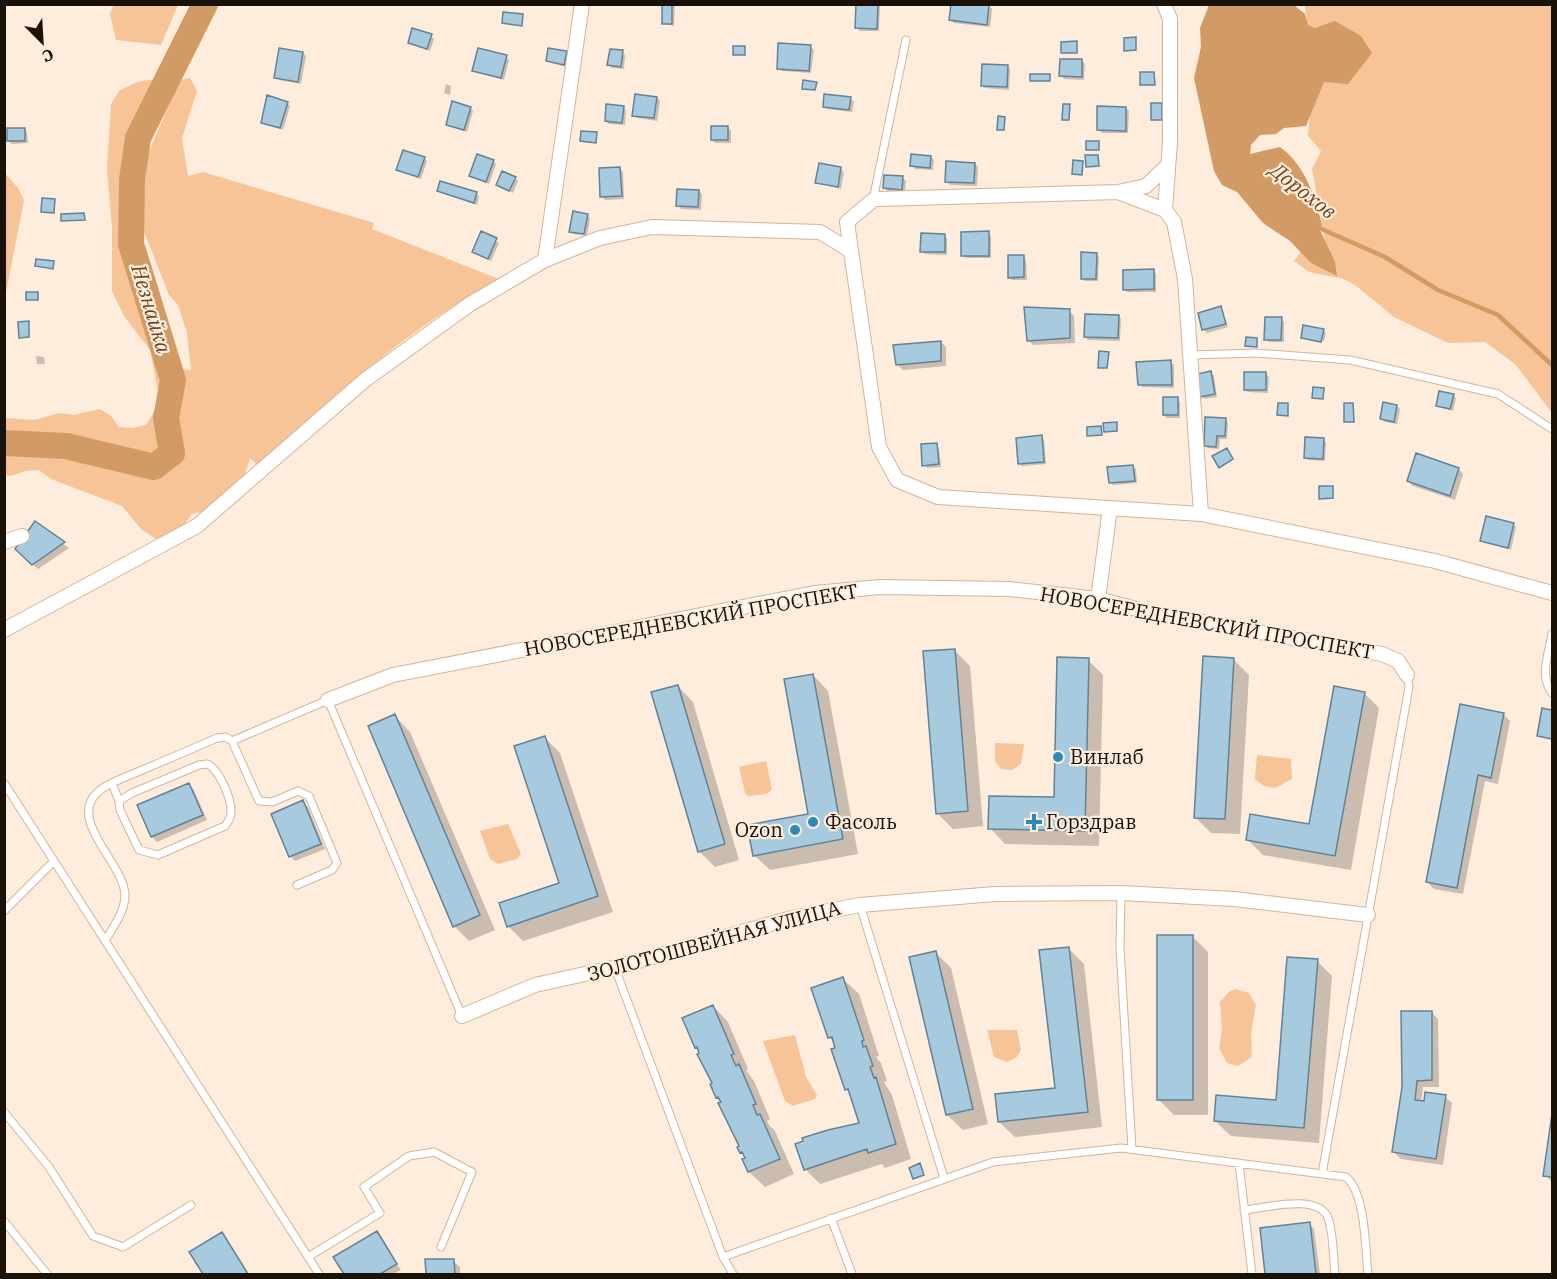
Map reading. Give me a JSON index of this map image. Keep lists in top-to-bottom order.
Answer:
{
  "streets": {
    "street": ["НОВОСЕРЕДНЕВСКИЙ ПРОСПЕКТ", "ЗОЛОТОШВЕЙНАЯ УЛИЦА"]
  },
  "water": ["Дорохов", "Незнайка"],
  "places": {
    "other": ["Винлаб", "Фасоль", "Ozon"],
    "health": ["Горздрав"]
  },
  "north": "bottom right"
}
